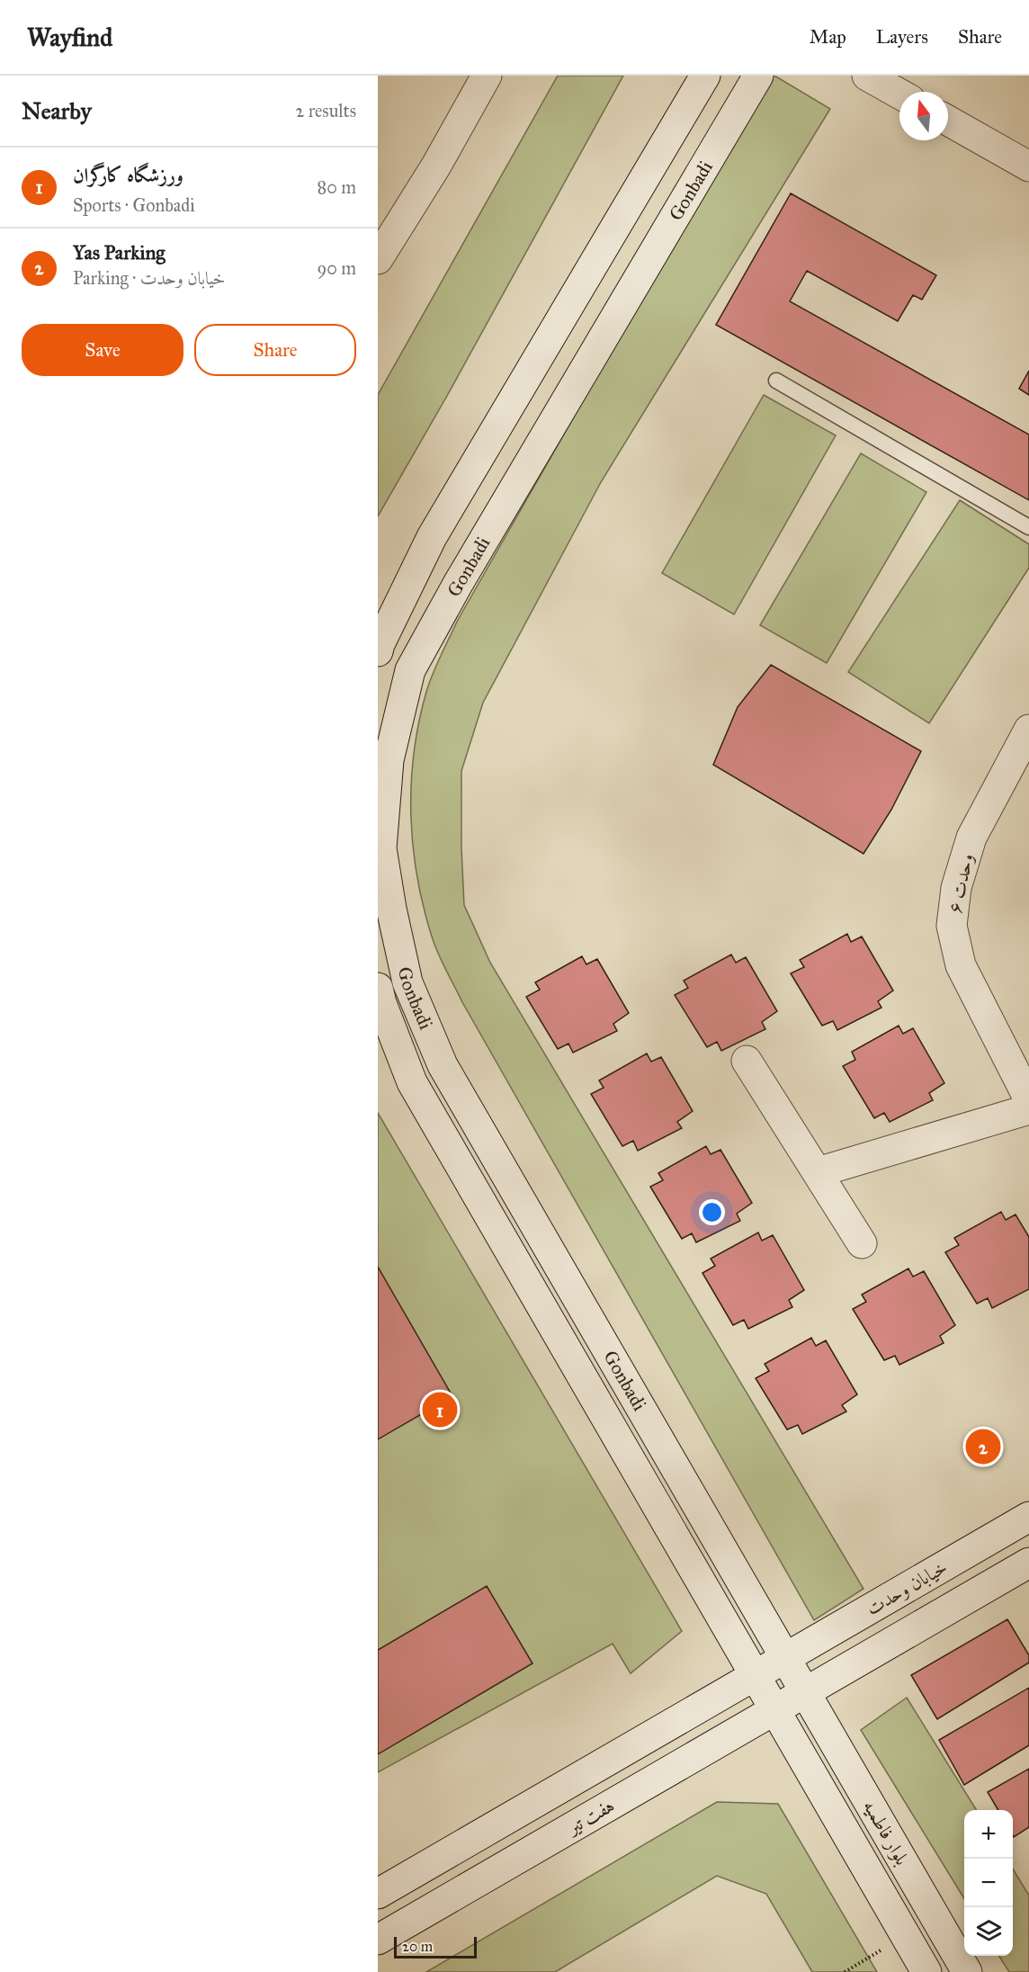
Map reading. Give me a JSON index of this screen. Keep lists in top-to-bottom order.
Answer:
{
  "streets": {
    "main road": [
      "Gonbadi",
      "وحدت ۶",
      "خیابان وحدت",
      "هفت تیر",
      "بلوار فاطمیه"
    ]
  },
  "crossings": [
    ["Gonbadi", "خیابان وحدت"],
    ["Gonbadi", "هفت تیر"],
    ["Gonbadi", "بلوار فاطمیه"],
    ["خیابان وحدت", "هفت تیر"],
    ["خیابان وحدت", "بلوار فاطمیه"],
    ["هفت تیر", "بلوار فاطمیه"]
  ],
  "scale_bar": "20 m",
  "north": "top",
  "page": {
    "header": "Wayfind",
    "nav": ["Map", "Layers", "Share"],
    "heading": ["Nearby", "2 results"],
    "list": [
      {
        "mark": "1",
        "name": "ورزشگاه کارگران",
        "note": "Sports · Gonbadi",
        "value": "80 m"
      },
      {
        "mark": "2",
        "name": "Yas Parking",
        "note": "Parking · خیابان وحدت",
        "value": "90 m"
      }
    ],
    "buttons": ["Save", "Share"],
    "pins": ["1", "2"],
    "map_buttons": ["+", "−"],
    "scale": "20 m"
  }
}
